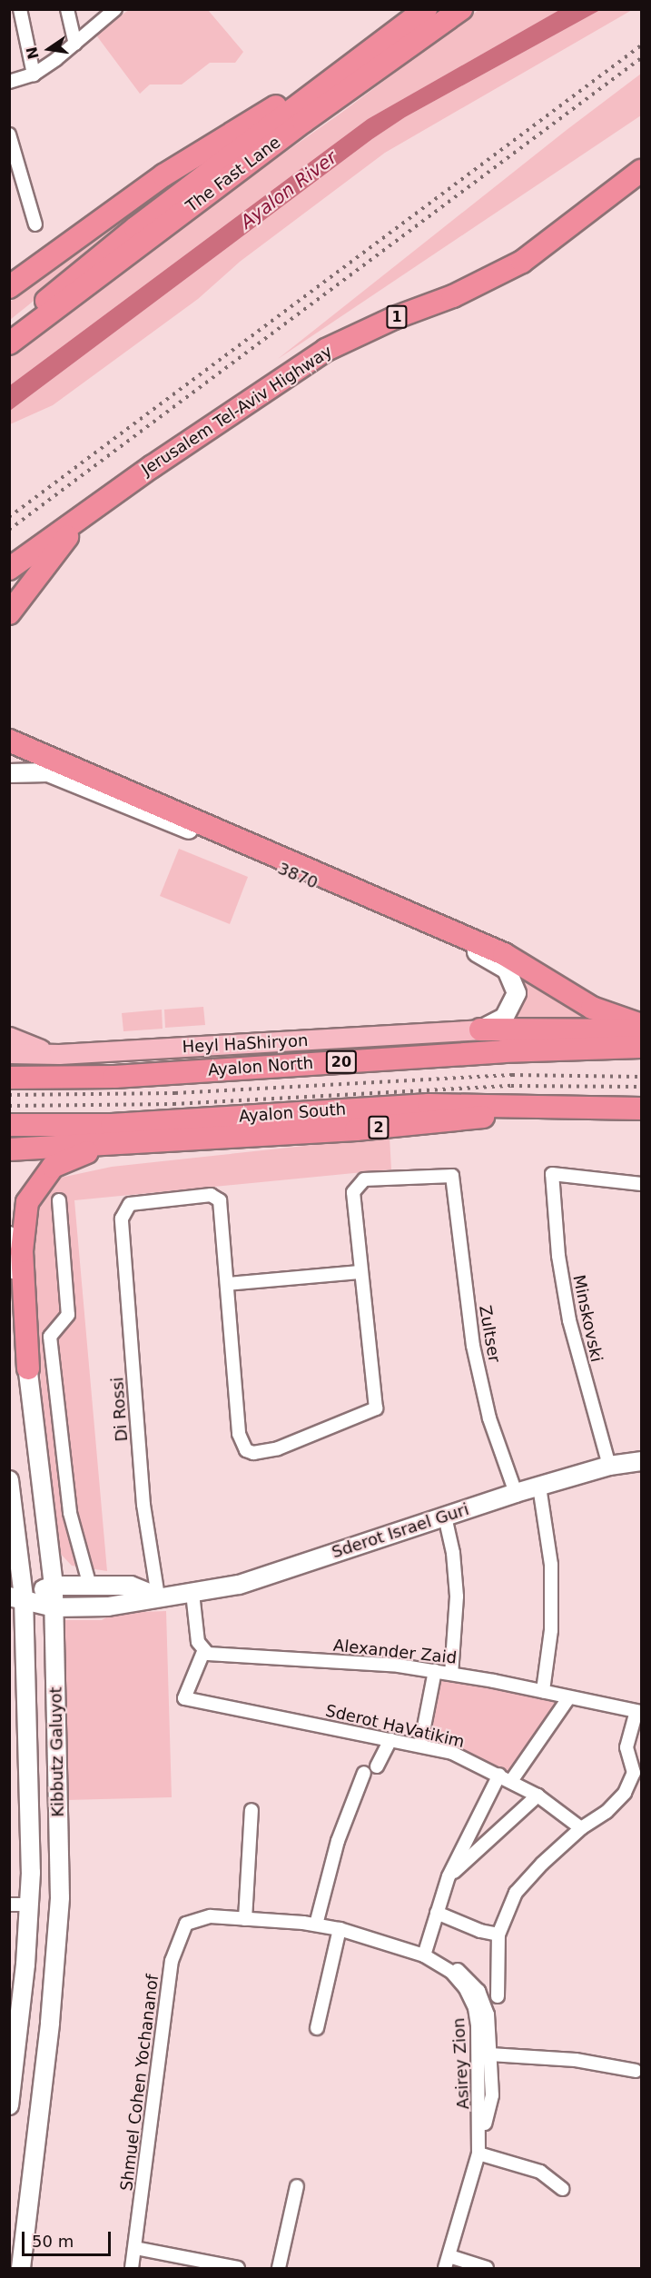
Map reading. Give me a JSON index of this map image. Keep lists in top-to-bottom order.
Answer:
{
  "streets": {
    "highway": [
      "The Fast Lane",
      "1",
      "Jerusalem Tel-Aviv Highway",
      "20",
      "Ayalon North",
      "Ayalon South",
      "2"
    ],
    "main road": [
      "3870",
      "Heyl HaShiryon",
      "Sderot Israel Guri",
      "Kibbutz Galuyot"
    ],
    "street": [
      "Minskovski",
      "Zultser",
      "Di Rossi",
      "Alexander Zaid",
      "Sderot HaVatikim",
      "Asirey Zion",
      "Shmuel Cohen Yochananof"
    ]
  },
  "crossings": [
    ["3870", "Heyl HaShiryon"],
    ["Ayalon South", "2"],
    ["Minskovski", "Sderot Israel Guri"],
    ["Zultser", "Sderot Israel Guri"],
    ["Di Rossi", "Sderot Israel Guri"],
    ["Sderot Israel Guri", "Kibbutz Galuyot"],
    ["Alexander Zaid", "Sderot HaVatikim"],
    ["Asirey Zion", "Shmuel Cohen Yochananof"]
  ],
  "water": ["Ayalon River"],
  "scale_bar": "50 m",
  "north": "left"
}
